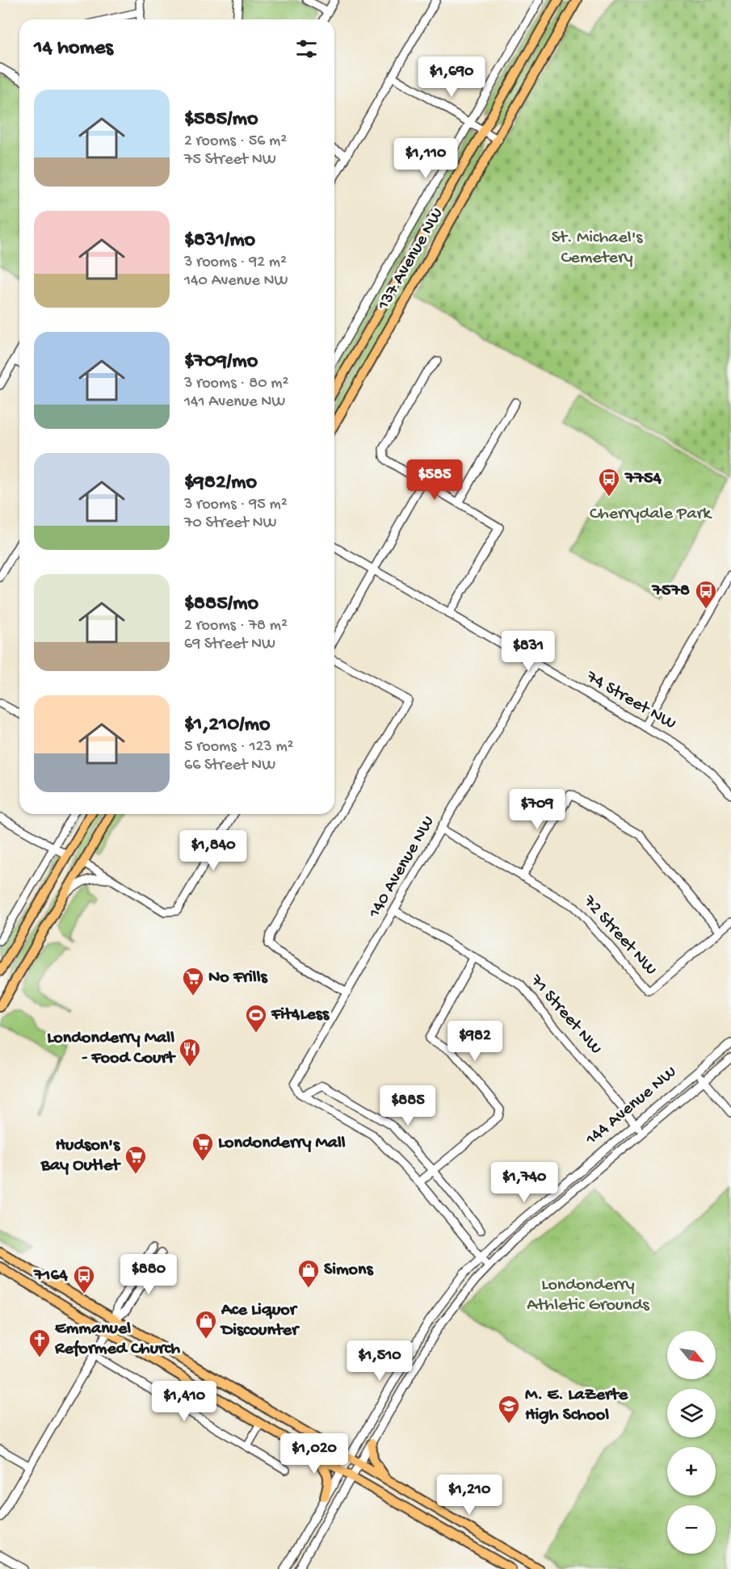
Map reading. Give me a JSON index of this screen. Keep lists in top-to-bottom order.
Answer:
{
  "streets": {
    "main road": ["137 Avenue NW"],
    "street": [
      "74 Street NW",
      "140 Avenue NW",
      "72 Street NW",
      "71 Street NW",
      "144 Avenue NW"
    ]
  },
  "crossings": [
    ["74 Street NW", "140 Avenue NW"],
    ["140 Avenue NW", "72 Street NW"],
    ["140 Avenue NW", "71 Street NW"],
    ["71 Street NW", "144 Avenue NW"]
  ],
  "parks": ["St. Michael's Cemetery", "Cherrydale Park", "Londonderry Athletic Grounds"],
  "places": {
    "bus stop": ["7754", "7578", "7164"],
    "supermarket": ["No Frills", "Londonderry Mall", "Hudson's Bay Outlet"],
    "sports": ["Fit4Less"],
    "restaurant": ["Londonderry Mall - Food Court"],
    "shop": ["Simons", "Ace Liquor Discounter"],
    "church": ["Emmanuel Reformed Church"],
    "school or university": ["M. E. LaZerte High School"]
  },
  "north": "bottom right",
  "page": {
    "heading": "14 homes",
    "price": [
      "$1,690",
      "$1,110",
      "$585",
      "$831",
      "$709",
      "$1,840",
      "$982",
      "$885",
      "$1,740",
      "$880",
      "$1,510",
      "$1,410",
      "$1,020",
      "$1,210"
    ],
    "list": [
      {
        "name": "$585/mo",
        "note": "2 rooms · 56 m² · 75 Street NW"
      },
      {
        "name": "$831/mo",
        "note": "3 rooms · 92 m² · 140 Avenue NW"
      },
      {
        "name": "$709/mo",
        "note": "3 rooms · 80 m² · 141 Avenue NW"
      },
      {
        "name": "$982/mo",
        "note": "3 rooms · 95 m² · 70 Street NW"
      },
      {
        "name": "$885/mo",
        "note": "2 rooms · 78 m² · 69 Street NW"
      },
      {
        "name": "$1,210/mo",
        "note": "5 rooms · 123 m² · 66 Street NW"
      }
    ],
    "map_buttons": ["+", "−"]
  }
}
